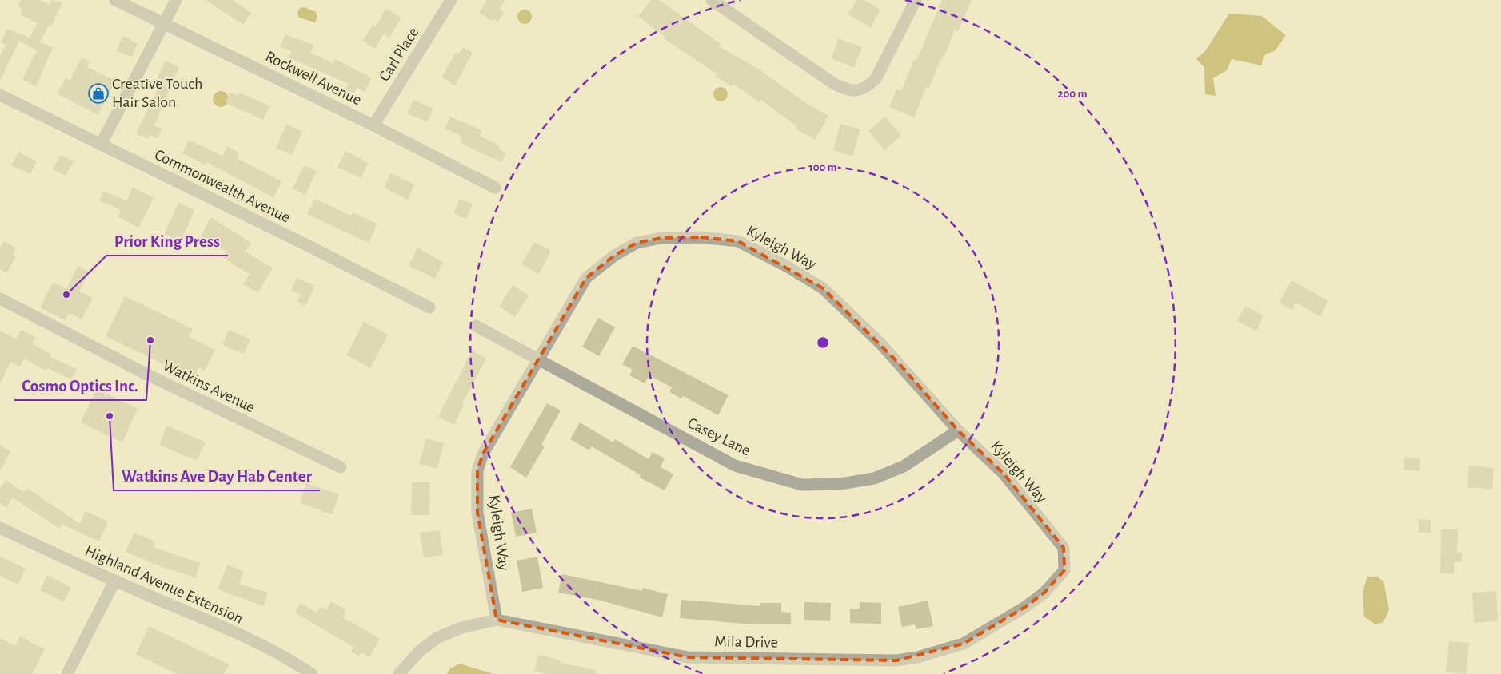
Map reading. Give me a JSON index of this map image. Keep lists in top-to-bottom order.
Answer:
{
  "streets": {
    "street": [
      "Carl Place",
      "Rockwell Avenue",
      "Commonwealth Avenue",
      "Kyleigh Way",
      "Watkins Avenue",
      "Casey Lane",
      "Highland Avenue Extension",
      "Mila Drive"
    ]
  },
  "crossings": [
    ["Carl Place", "Rockwell Avenue"],
    ["Kyleigh Way", "Casey Lane"],
    ["Kyleigh Way", "Mila Drive"]
  ],
  "places": {
    "shop": ["Creative Touch Hair Salon"],
    "other": ["Prior King Press", "Cosmo Optics Inc.", "Watkins Ave Day Hab Center"]
  },
  "rings": ["200 m", "100 m"]
}
